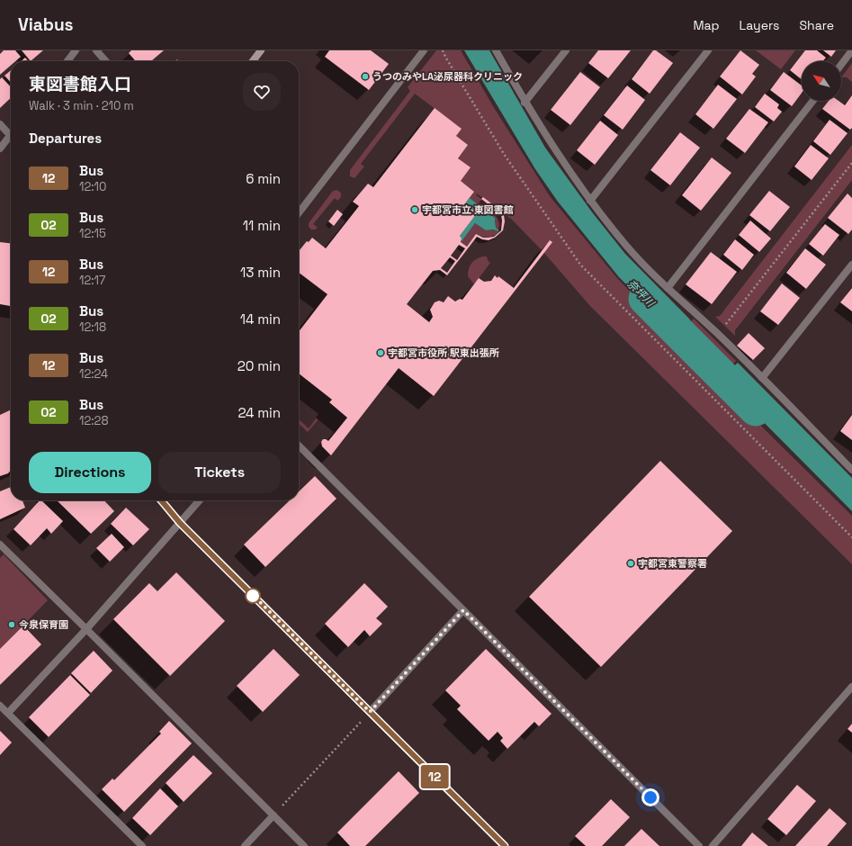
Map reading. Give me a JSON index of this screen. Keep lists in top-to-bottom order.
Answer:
{
  "water": ["奈坪川"],
  "places": [
    "うつのみやLA泌尿器科クリニック",
    "宇都宮市立 東図書館",
    "宇都宮市役所 駅東出張所",
    "宇都宮東警察署",
    "今泉保育園"
  ],
  "lines": ["bus line 12"],
  "north": "top left",
  "page": {
    "header": "Viabus",
    "nav": ["Map", "Layers", "Share"],
    "on_map": "12",
    "heading": [
      ["東図書館入口", "Walk · 3 min · 210 m"],
      "Departures"
    ],
    "list": [
      {
        "mark": "12",
        "name": "Bus",
        "note": "12:10",
        "value": "6 min"
      },
      {
        "mark": "02",
        "name": "Bus",
        "note": "12:15",
        "value": "11 min"
      },
      {
        "mark": "12",
        "name": "Bus",
        "note": "12:17",
        "value": "13 min"
      },
      {
        "mark": "02",
        "name": "Bus",
        "note": "12:18",
        "value": "14 min"
      },
      {
        "mark": "12",
        "name": "Bus",
        "note": "12:24",
        "value": "20 min"
      },
      {
        "mark": "02",
        "name": "Bus",
        "note": "12:28",
        "value": "24 min"
      }
    ],
    "buttons": ["Directions", "Tickets"]
  }
}
